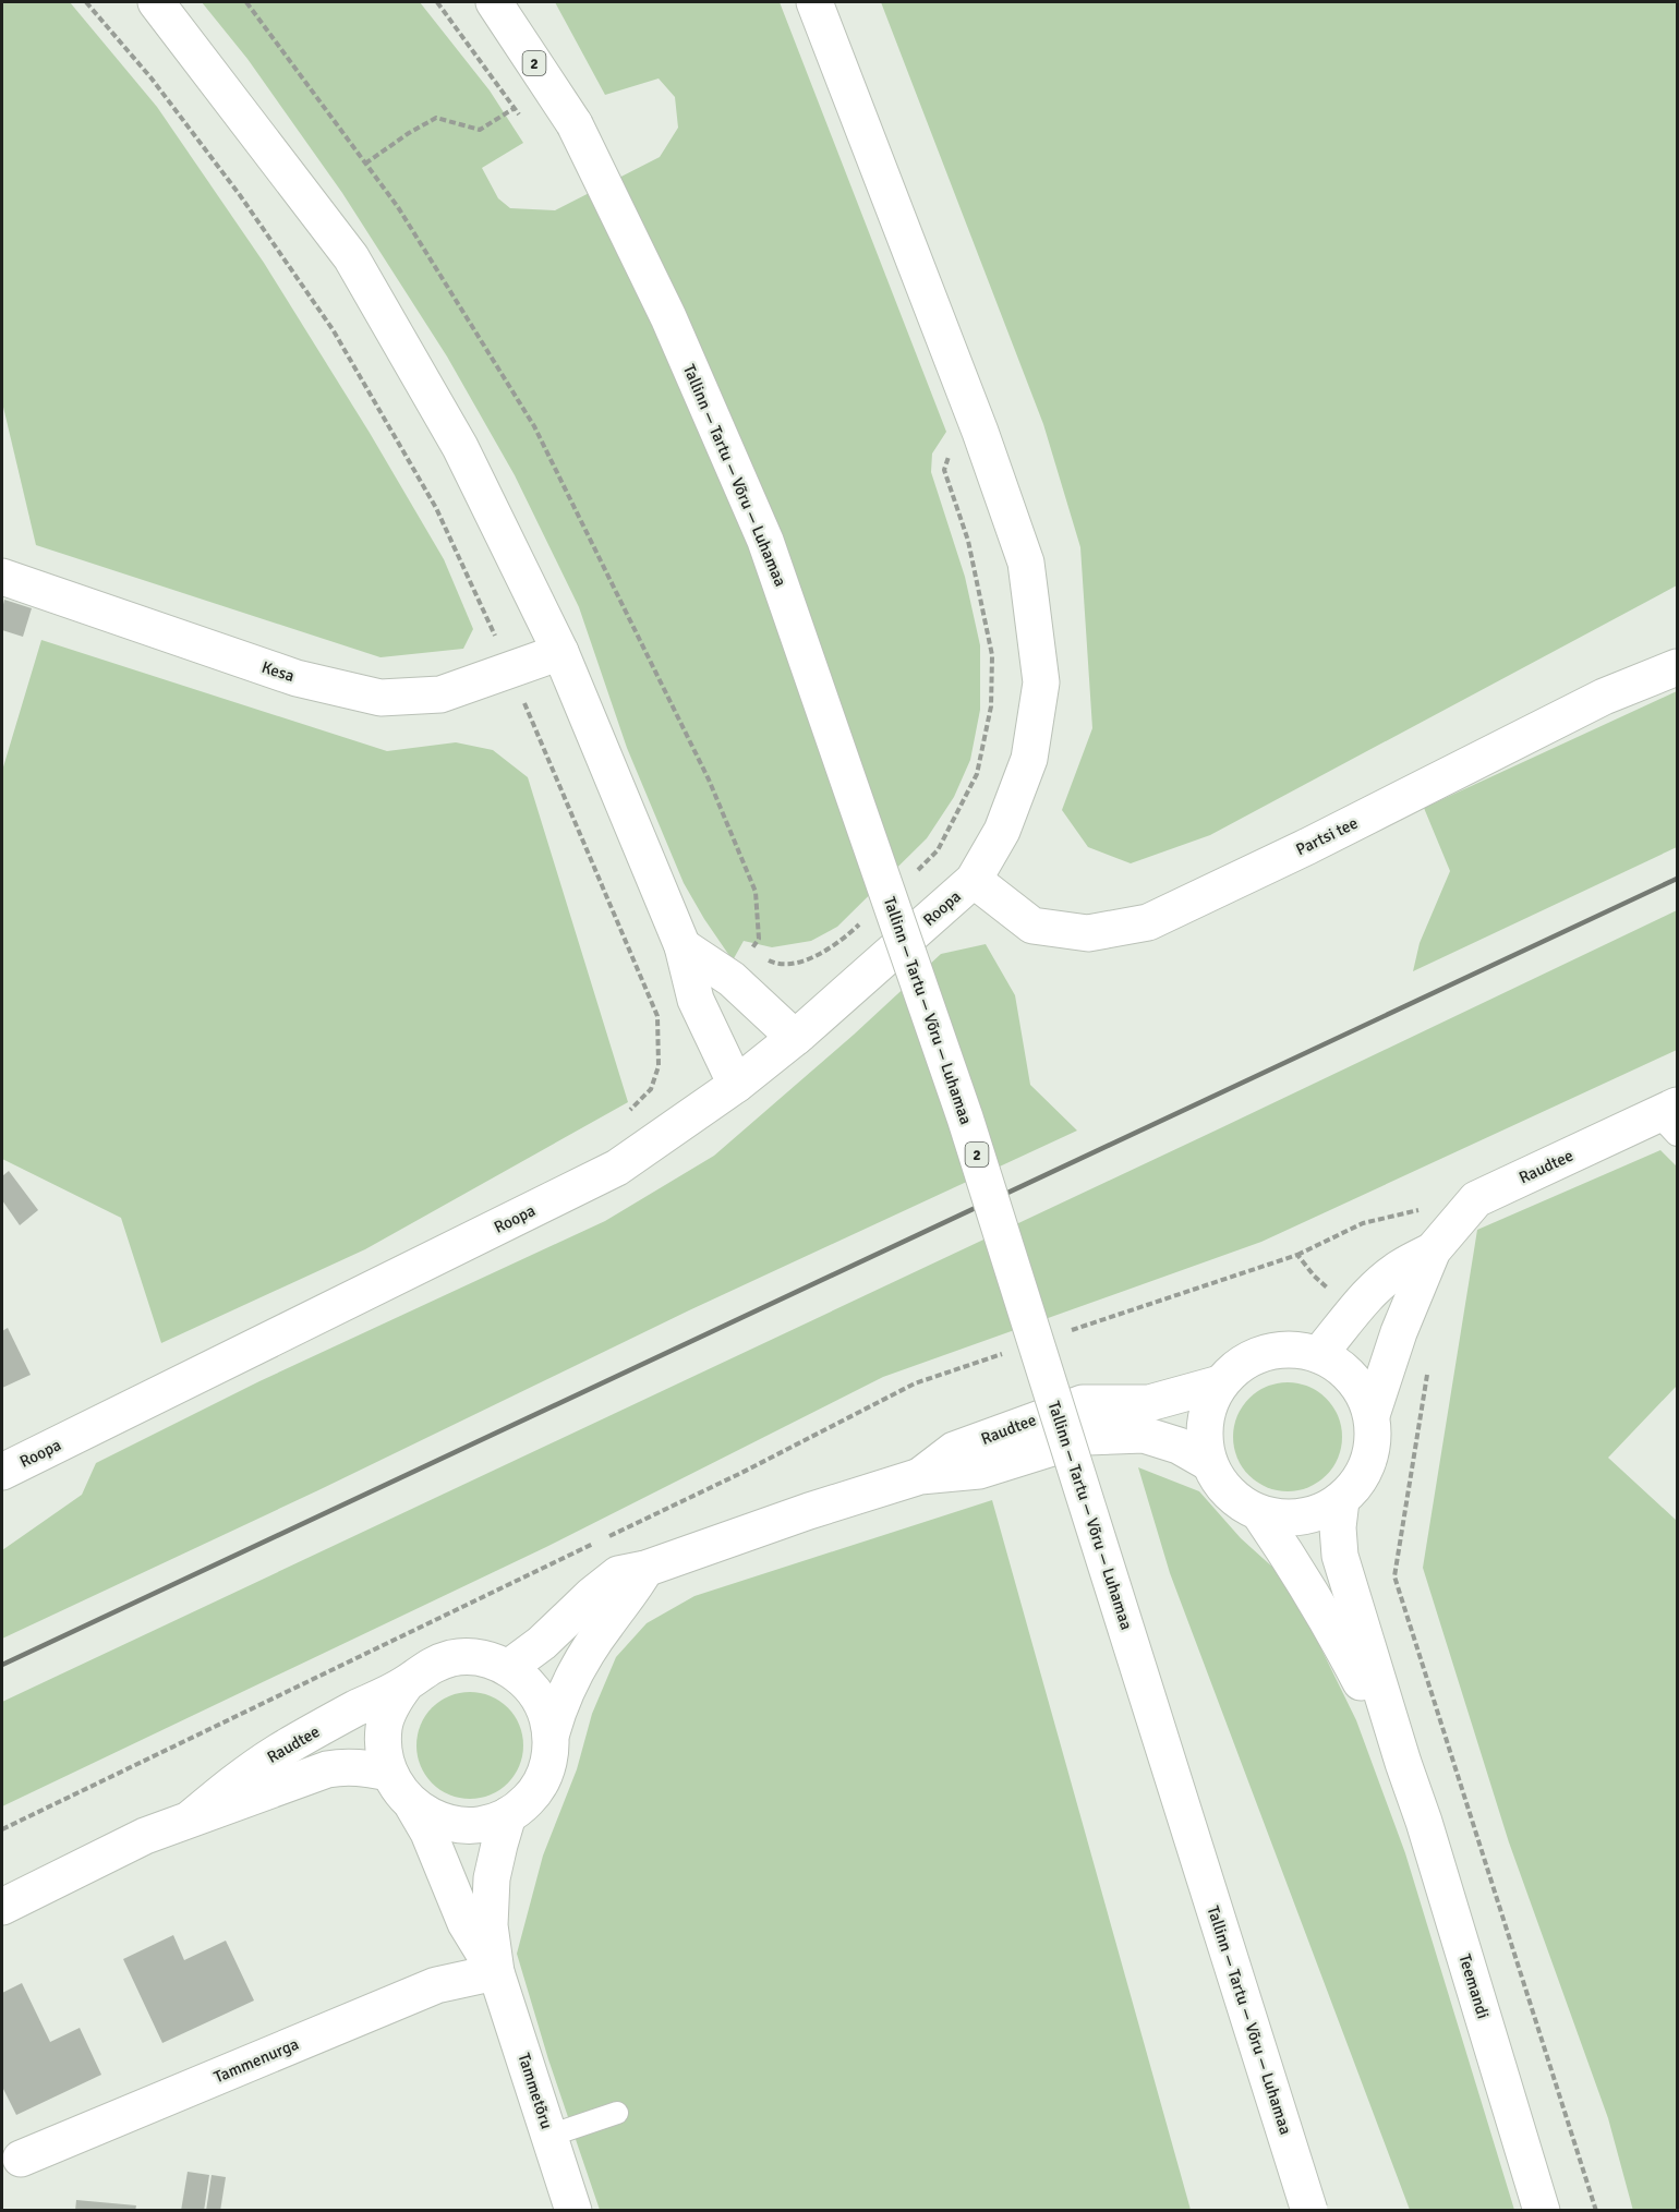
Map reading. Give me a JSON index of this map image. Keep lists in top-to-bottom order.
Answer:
{
  "streets": {
    "main road": [
      "2",
      "Tallinn — Tartu — Võru — Luhamaa",
      "Kesa",
      "Partsi tee",
      "Roopa",
      "Raudtee",
      "Teemandi",
      "Tammenurga",
      "Tammetõru"
    ]
  },
  "crossings": [
    ["Partsi tee", "Roopa"],
    ["Raudtee", "Teemandi"],
    ["Raudtee", "Tammetõru"],
    ["Tammenurga", "Tammetõru"]
  ]
}
